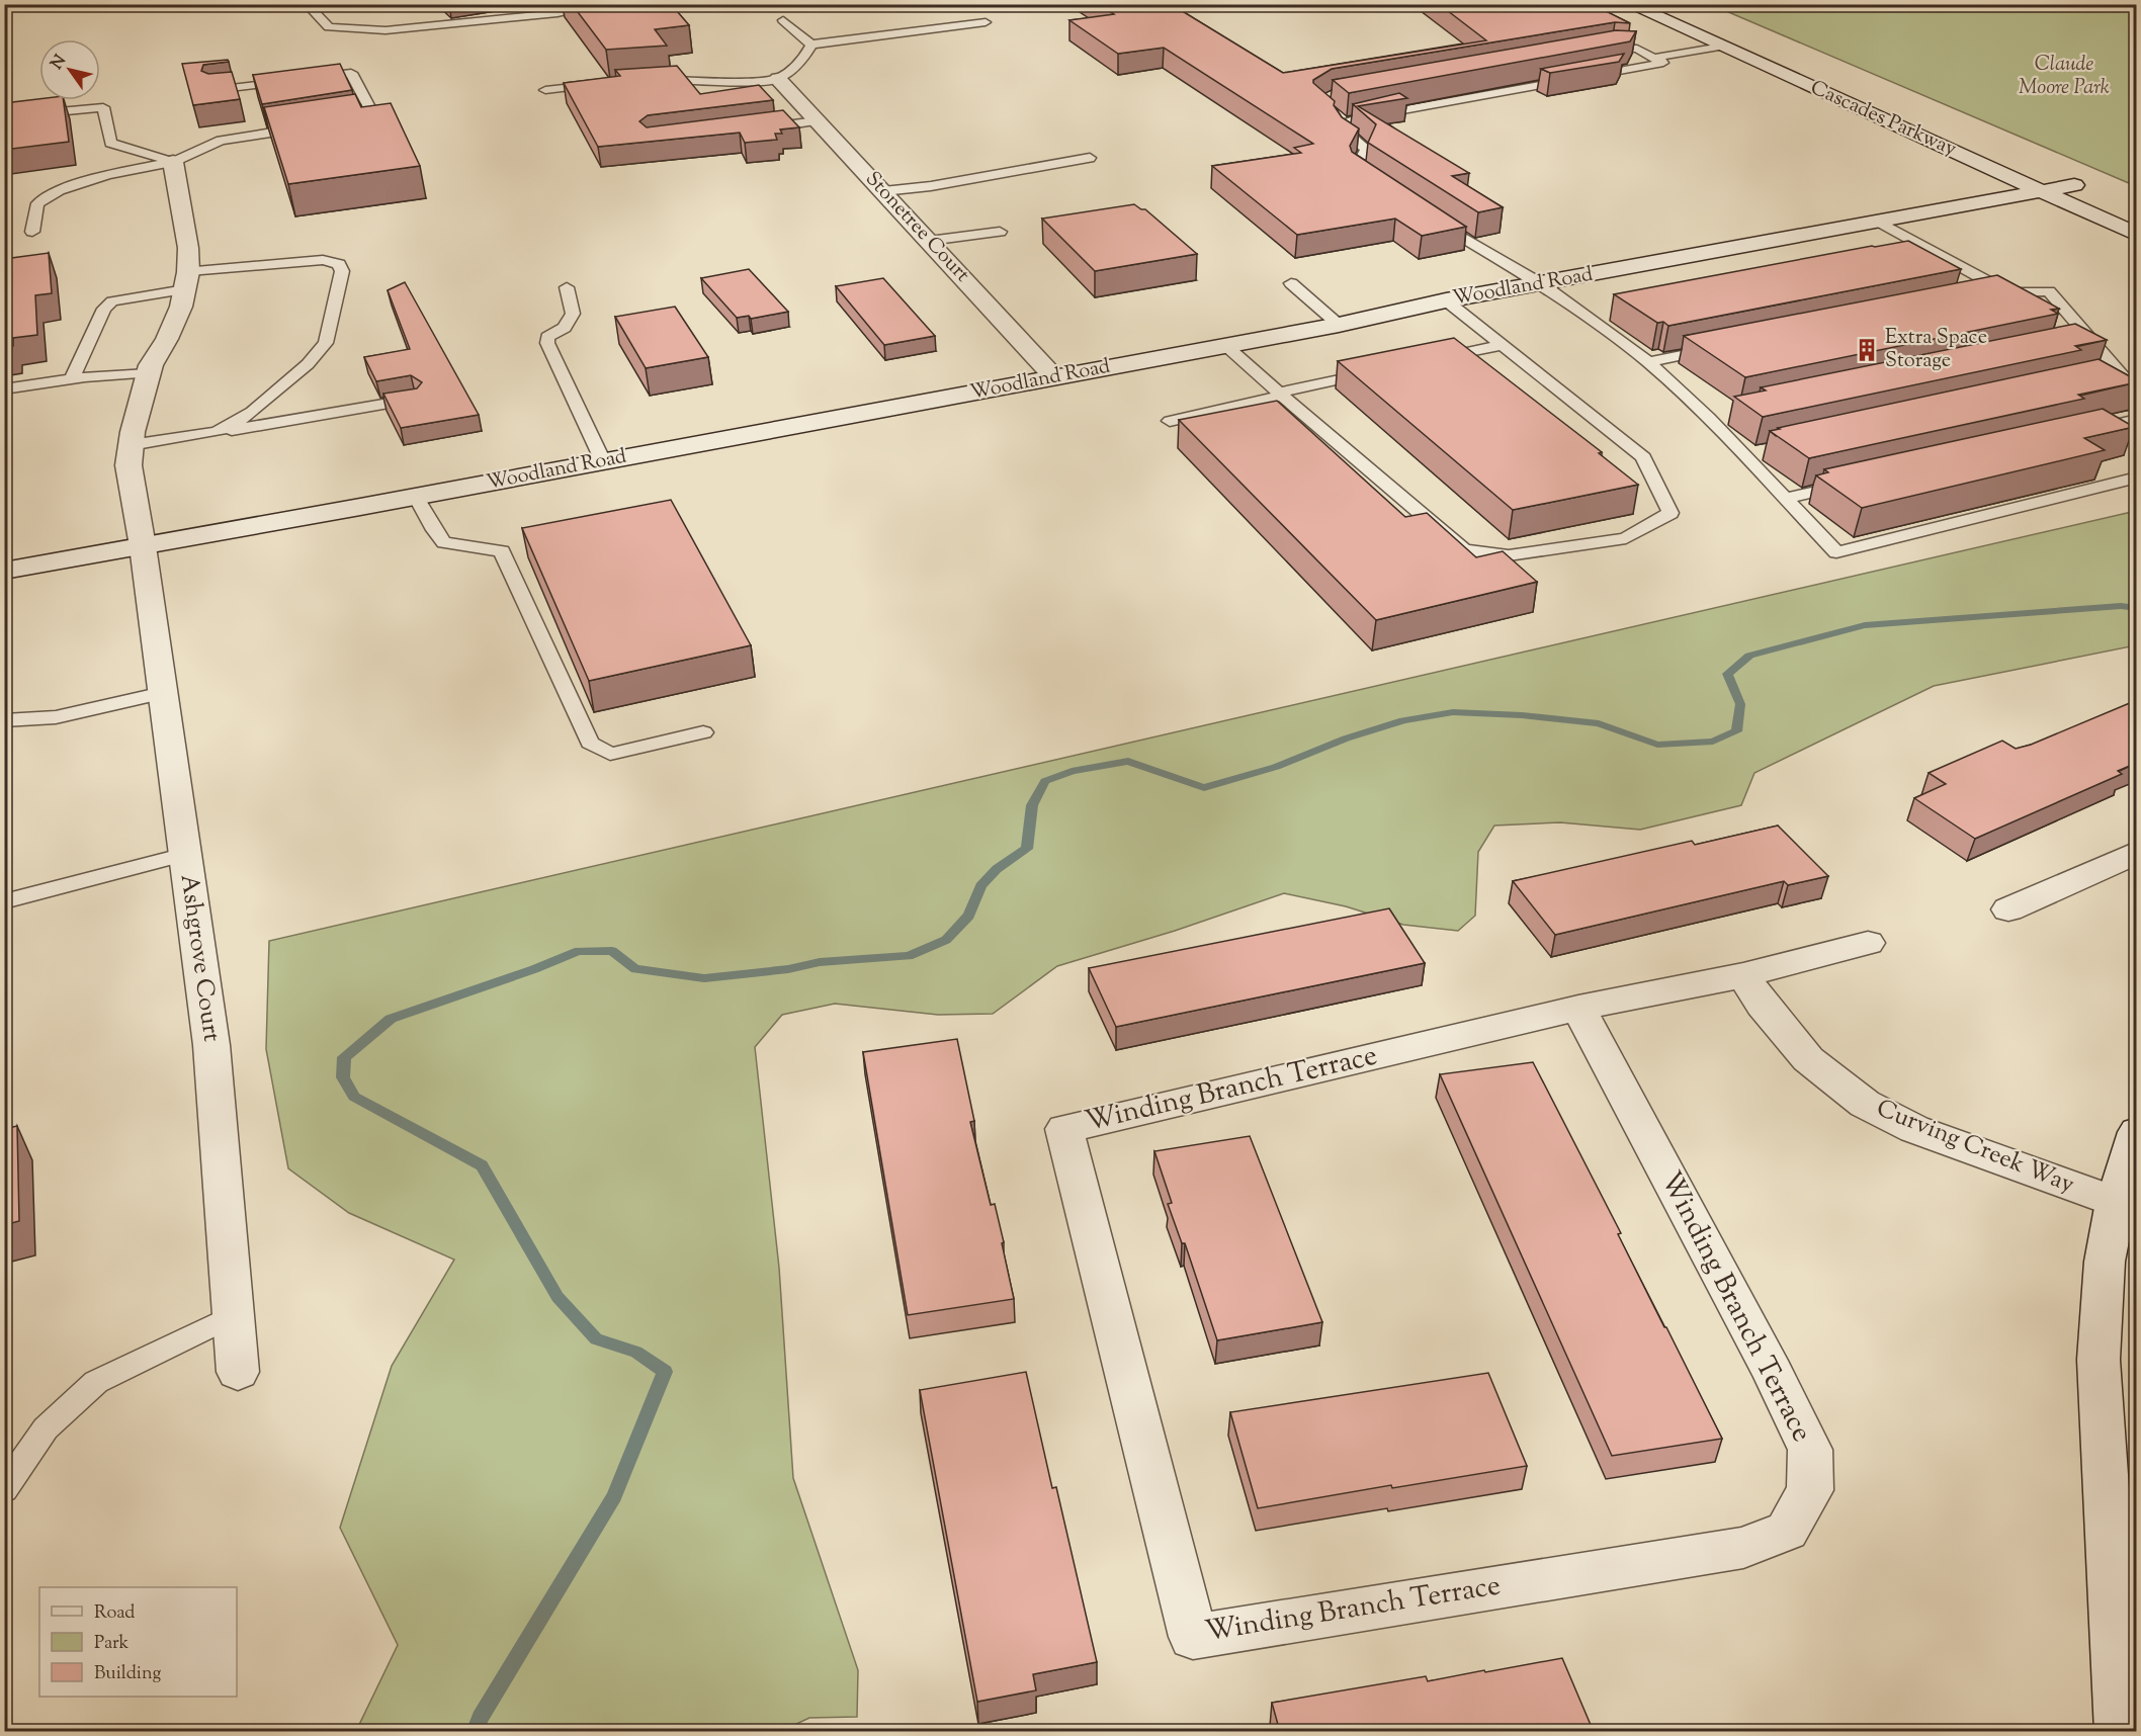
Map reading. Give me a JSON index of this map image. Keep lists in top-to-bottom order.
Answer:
{
  "streets": {
    "street": [
      "Cascades Parkway",
      "Stonetree Court",
      "Woodland Road",
      "Ashgrove Court",
      "Winding Branch Terrace",
      "Curving Creek Way"
    ]
  },
  "crossings": [
    ["Cascades Parkway", "Woodland Road"],
    ["Stonetree Court", "Woodland Road"],
    ["Woodland Road", "Ashgrove Court"],
    ["Winding Branch Terrace", "Curving Creek Way"]
  ],
  "parks": ["Claude Moore Park"],
  "places": {
    "building": ["Extra Space Storage"]
  },
  "legend": ["Road", "Park", "Building"],
  "north": "top left"
}
